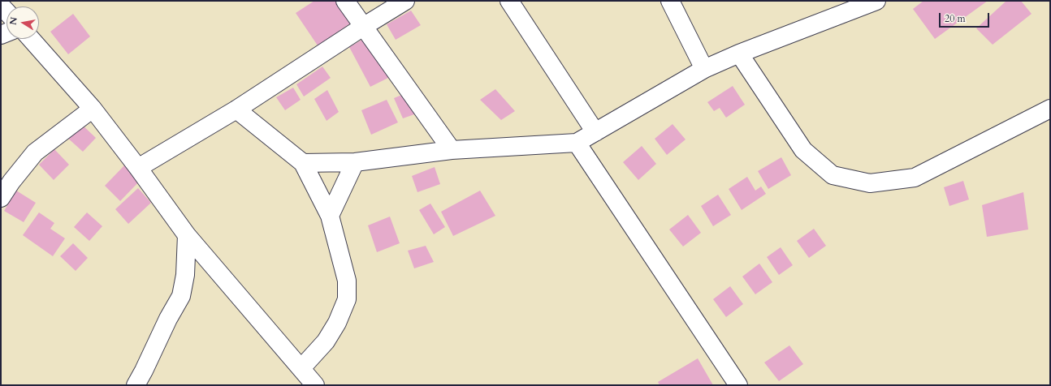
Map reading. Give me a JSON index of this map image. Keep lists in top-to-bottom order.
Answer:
{
  "scale_bar": "20 m",
  "north": "left"
}
